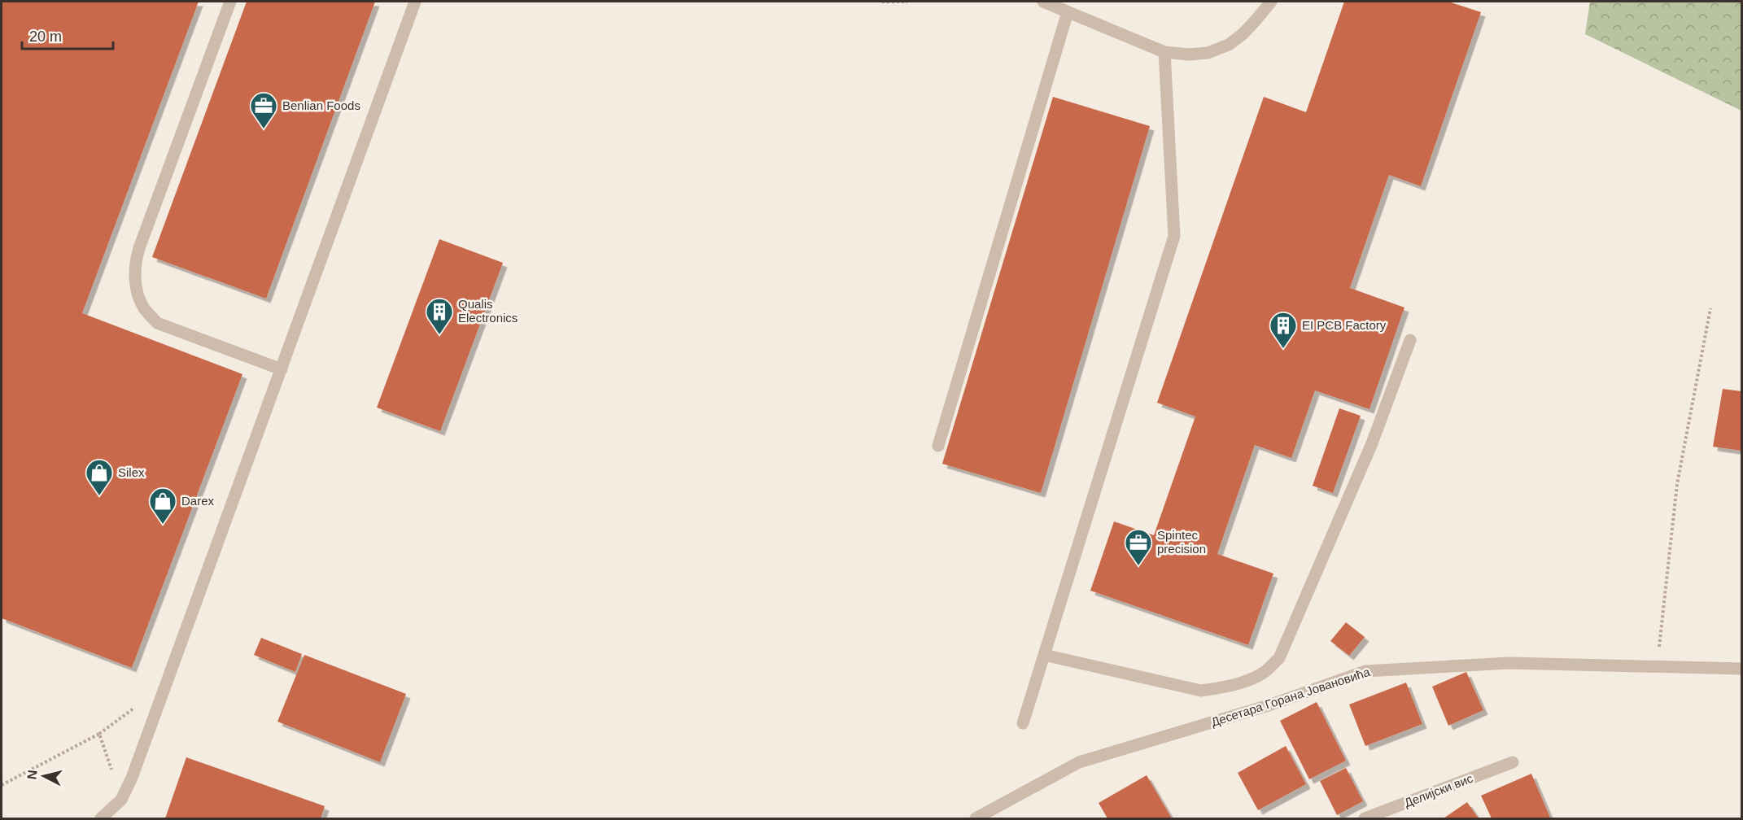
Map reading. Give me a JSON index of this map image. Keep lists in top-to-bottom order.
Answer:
{
  "streets": {
    "street": ["Десетара Горана Јовановића", "Делијски вис"]
  },
  "places": {
    "office": ["Benlian Foods", "Spintec precision"],
    "building": ["Qualis Electronics", "EI PCB Factory"],
    "shop": ["Silex", "Darex"]
  },
  "scale_bar": "20 m",
  "north": "left"
}
